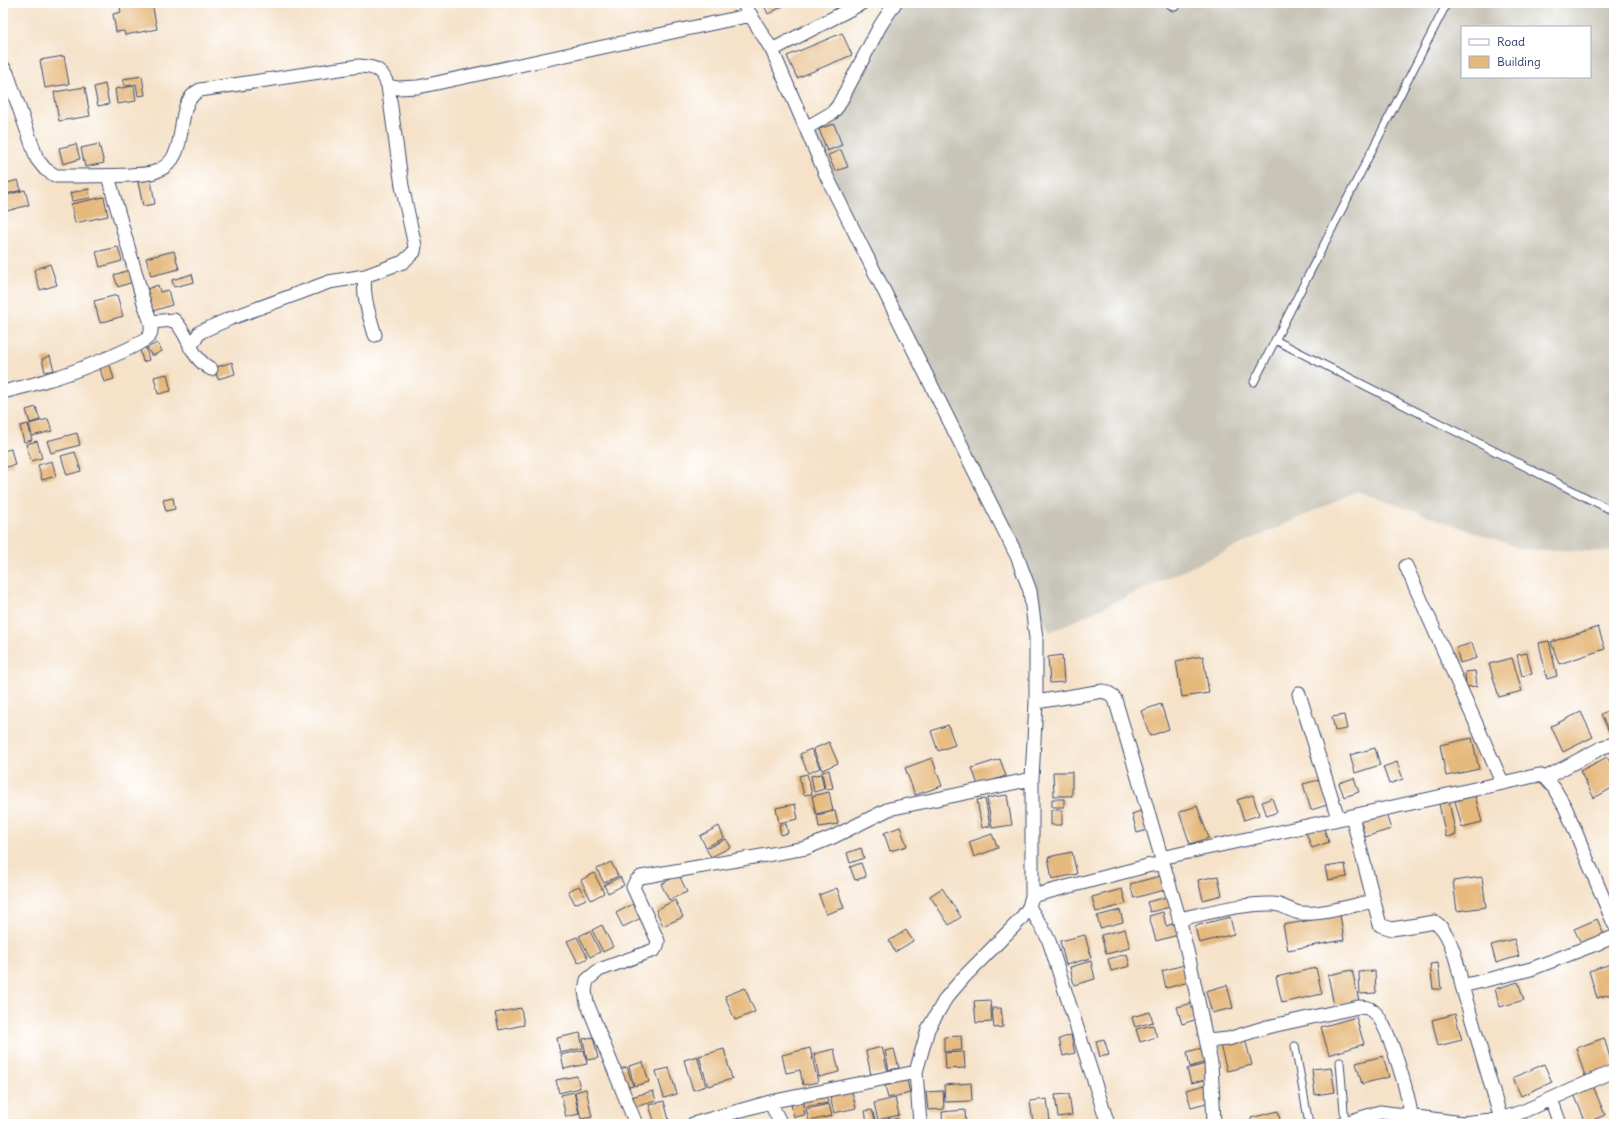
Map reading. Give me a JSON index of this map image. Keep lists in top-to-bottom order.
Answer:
{
  "legend": ["Road", "Building"]
}
